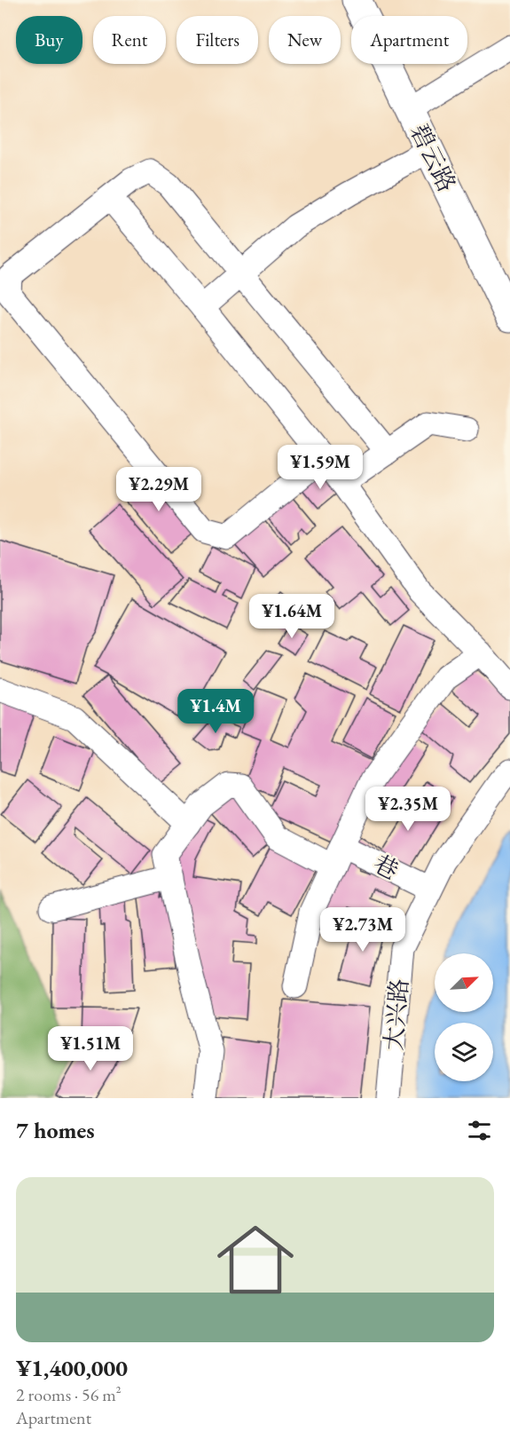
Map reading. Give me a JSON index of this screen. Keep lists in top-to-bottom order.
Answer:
{
  "streets": {
    "main road": ["碧云路"],
    "street": ["巷", "大兴路"]
  },
  "crossings": [
    ["巷", "大兴路"]
  ],
  "north": "top right",
  "page": {
    "chip": [
      "Buy",
      "Rent",
      "Filters",
      "New",
      "Apartment"
    ],
    "price": [
      "¥1.59M",
      "¥2.29M",
      "¥1.64M",
      "¥1.4M",
      "¥2.35M",
      "¥2.73M",
      "¥1.51M"
    ],
    "heading": "7 homes",
    "list": [
      {
        "name": "¥1,400,000",
        "note": "2 rooms · 56 m² · Apartment"
      }
    ]
  }
}
